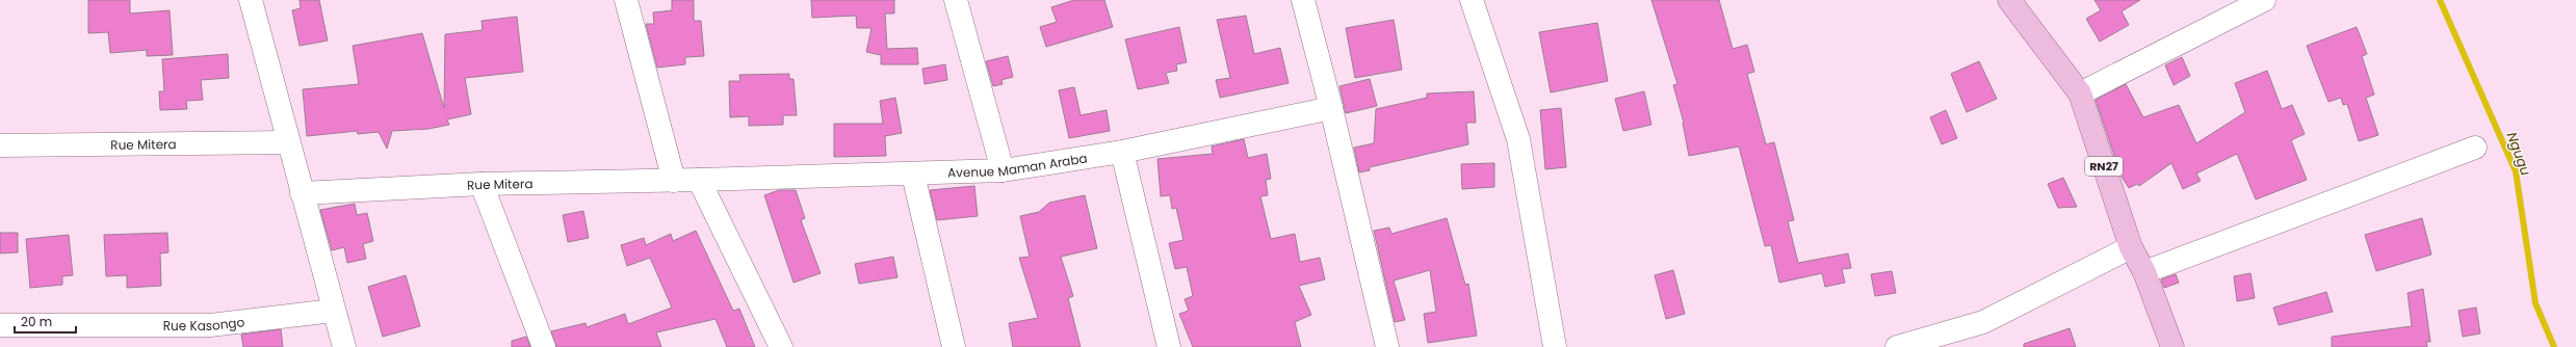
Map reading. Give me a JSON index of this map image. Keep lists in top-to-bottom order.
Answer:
{
  "streets": {
    "main road": ["RN27"],
    "street": ["Rue Mitera", "Avenue Maman Araba", "Rue Kasongo"]
  },
  "crossings": [
    ["Rue Mitera", "Avenue Maman Araba"]
  ],
  "water": ["Ngugu"],
  "scale_bar": "20 m"
}
